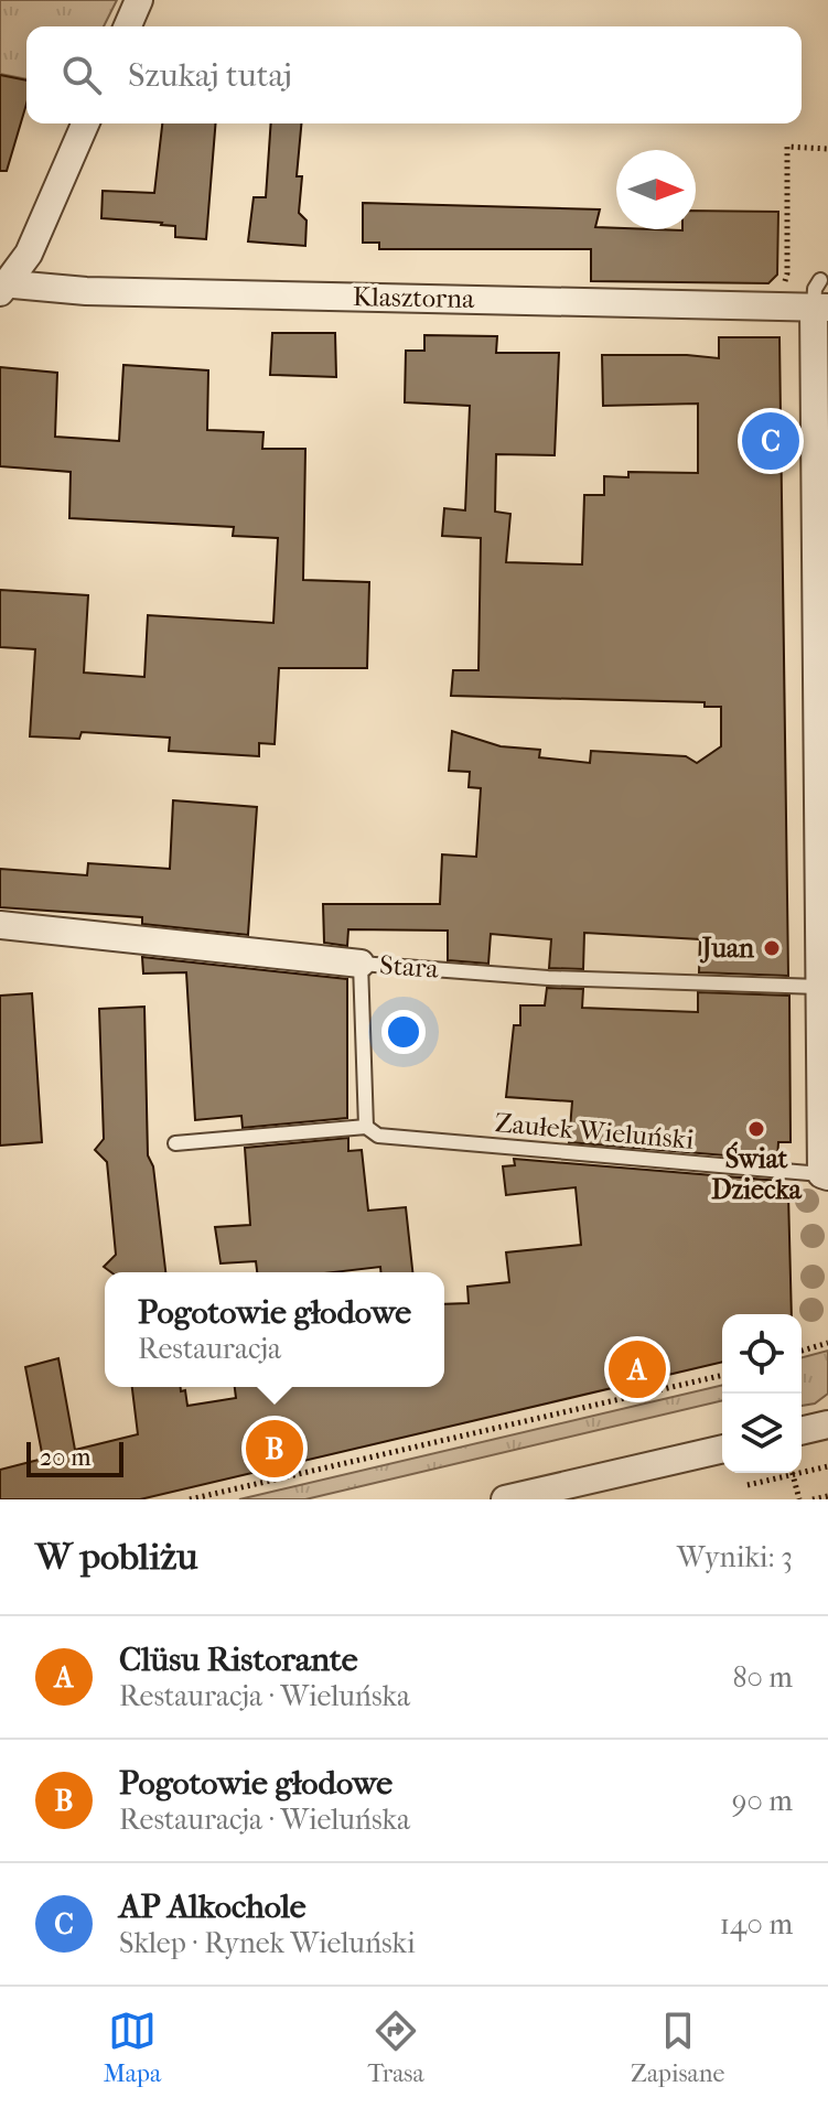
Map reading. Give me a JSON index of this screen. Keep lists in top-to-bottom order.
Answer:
{
  "streets": {
    "street": ["Klasztorna", "Stara"],
    "lane": ["Zaułek Wieluński"]
  },
  "places": ["Juan", "Świat Dziecka"],
  "scale_bar": "20 m",
  "north": "right",
  "page": {
    "search": "Szukaj tutaj",
    "pins": ["C", "A", "B"],
    "popup": ["Pogotowie głodowe", "Restauracja"],
    "scale": "20 m",
    "heading": ["W pobliżu", "Wyniki: 3"],
    "list": [
      {
        "mark": "A",
        "name": "Clüsu Ristorante",
        "note": "Restauracja · Wieluńska",
        "value": "80 m"
      },
      {
        "mark": "B",
        "name": "Pogotowie głodowe",
        "note": "Restauracja · Wieluńska",
        "value": "90 m"
      },
      {
        "mark": "C",
        "name": "AP Alkochole",
        "note": "Sklep · Rynek Wieluński",
        "value": "140 m"
      }
    ],
    "nav": ["Mapa", "Trasa", "Zapisane"]
  }
}
